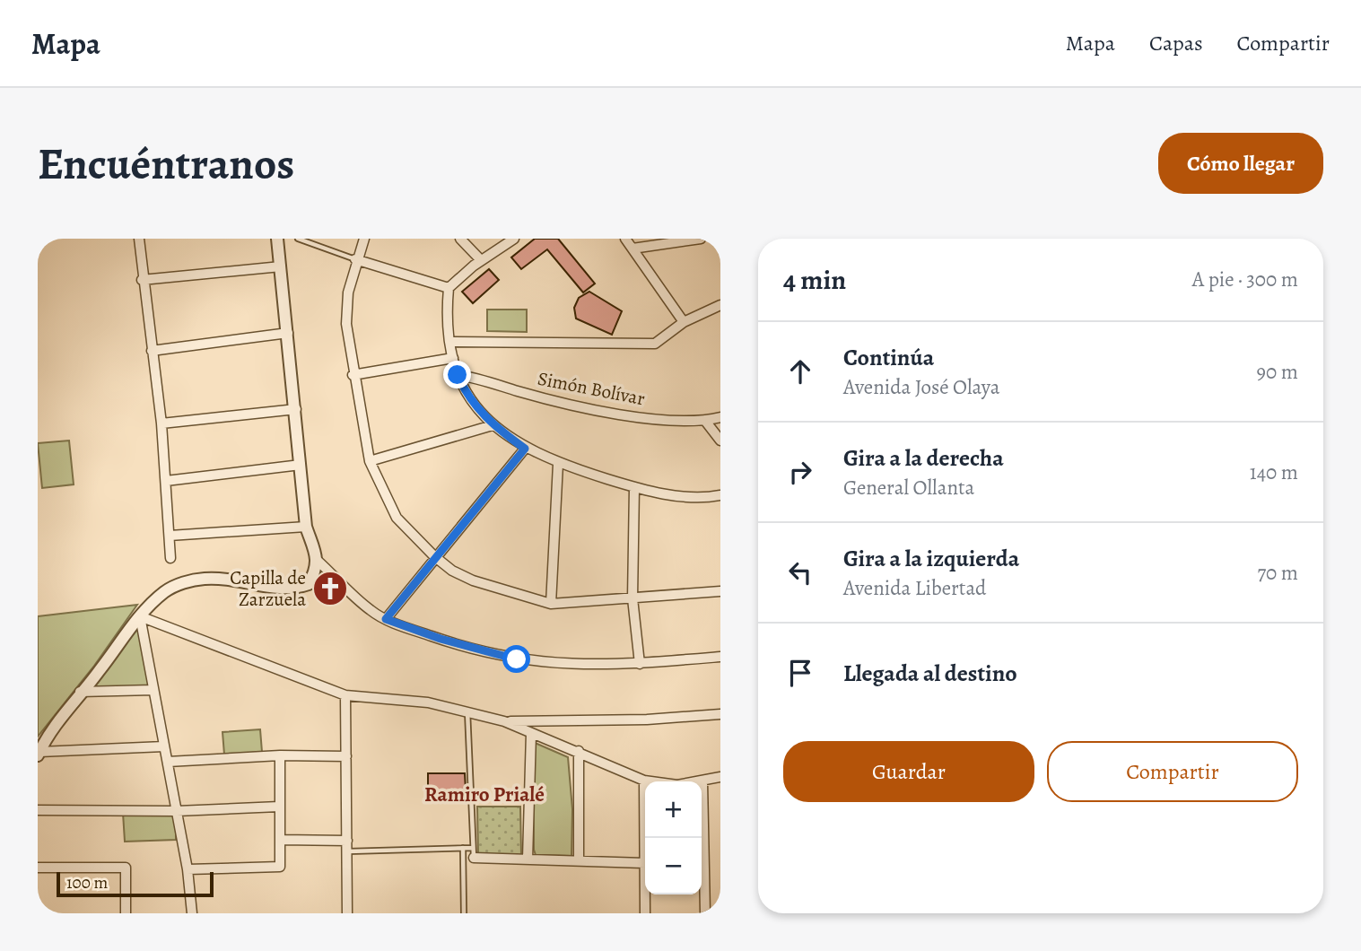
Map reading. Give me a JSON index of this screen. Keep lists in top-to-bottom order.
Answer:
{
  "streets": {
    "street": ["Simón Bolívar"]
  },
  "districts": ["Ramiro Prialé"],
  "places": {
    "church": ["Capilla de Zarzuela"]
  },
  "scale_bar": "100 m",
  "page": {
    "header": "Mapa",
    "nav": ["Mapa", "Capas", "Compartir"],
    "buttons": [
      "Cómo llegar",
      ["Guardar", "Compartir"]
    ],
    "title": "Encuéntranos",
    "heading": ["4 min", "A pie · 300 m"],
    "list": [
      ["Continúa", "Avenida José Olaya", "90 m"],
      ["Gira a la derecha", "General Ollanta", "140 m"],
      ["Gira a la izquierda", "Avenida Libertad", "70 m"],
      "Llegada al destino"
    ],
    "map_buttons": ["+", "−"],
    "scale": "100 m"
  }
}
